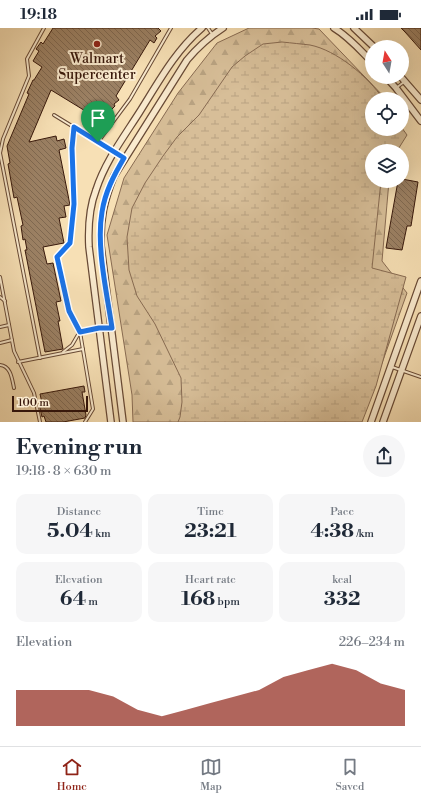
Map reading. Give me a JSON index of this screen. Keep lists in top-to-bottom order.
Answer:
{
  "places": ["Walmart Supercenter"],
  "scale_bar": "100 m",
  "north": "top",
  "page": {
    "status": "19:18",
    "scale": "100 m",
    "heading": ["Evening run", "19:18 · 8 × 630 m"],
    "stats": [
      ["Distance", "5.04 km"],
      ["Time", "23:21"],
      ["Pace", "4:38 /km"],
      ["Elevation", "64 m"],
      ["Heart rate", "168 bpm"],
      ["kcal", "332"]
    ],
    "chart": ["Elevation", "226–234 m"],
    "tabs": ["Home", "Map", "Saved"]
  }
}
